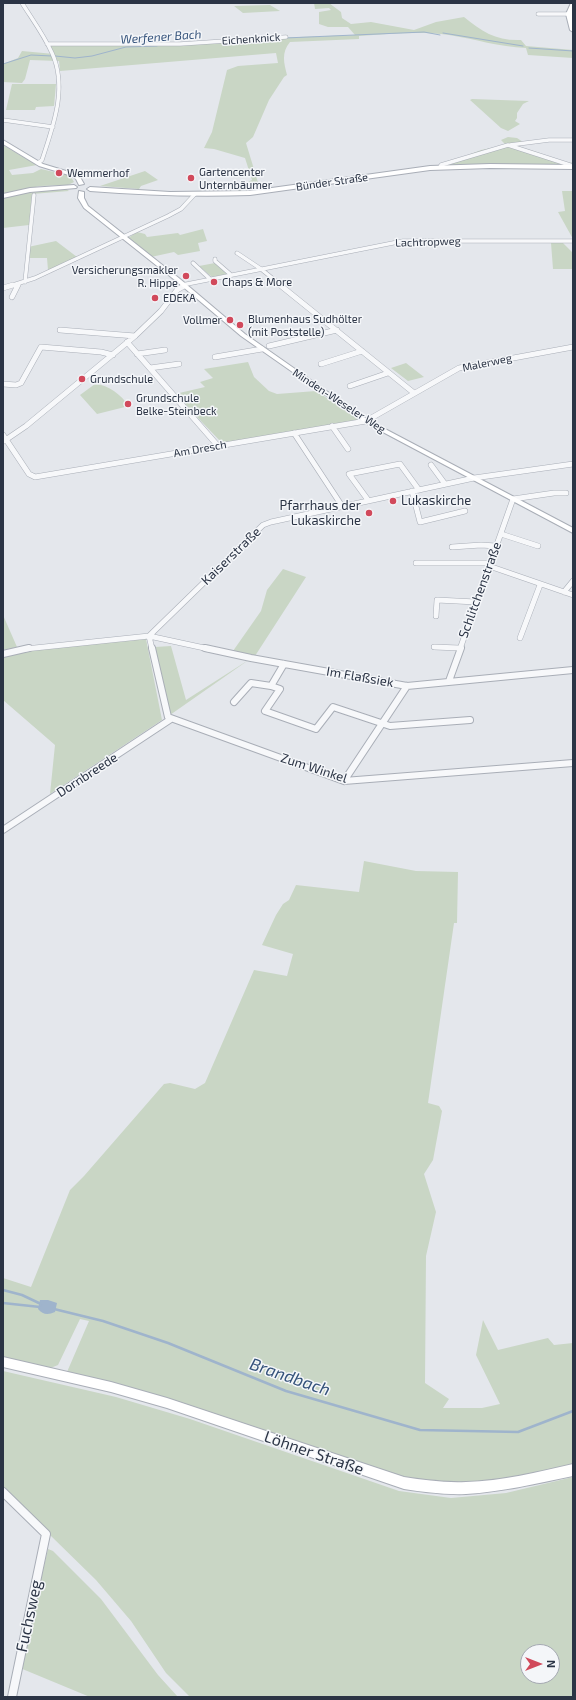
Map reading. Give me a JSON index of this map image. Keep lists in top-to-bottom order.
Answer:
{
  "streets": {
    "street": [
      "Eichenknick",
      "Bünder Straße",
      "Lachtropweg",
      "Malerweg",
      "Minden-Weseler Weg",
      "Am Dresch",
      "Kaiserstraße",
      "Schlitchenstraße",
      "Im Flaßsiek",
      "Zum Winkel",
      "Dornbreede",
      "Löhner Straße",
      "Fuchsweg"
    ]
  },
  "crossings": [
    ["Lachtropweg", "Minden-Weseler Weg"],
    ["Malerweg", "Minden-Weseler Weg"],
    ["Malerweg", "Am Dresch"],
    ["Minden-Weseler Weg", "Am Dresch"],
    ["Minden-Weseler Weg", "Kaiserstraße"],
    ["Minden-Weseler Weg", "Schlitchenstraße"],
    ["Kaiserstraße", "Im Flaßsiek"],
    ["Schlitchenstraße", "Im Flaßsiek"],
    ["Zum Winkel", "Dornbreede"]
  ],
  "water": ["Werfener Bach", "Brandbach"],
  "places": [
    "Wemmerhof",
    "Gartencenter Unternbäumer",
    "Versicherungsmakler R. Hippe",
    "Chaps & More",
    "EDEKA",
    "Vollmer",
    "Blumenhaus Sudhölter (mit Poststelle)",
    "Grundschule",
    "Grundschule Belke-Steinbeck",
    "Lukaskirche",
    "Pfarrhaus der Lukaskirche"
  ],
  "north": "right"
}
